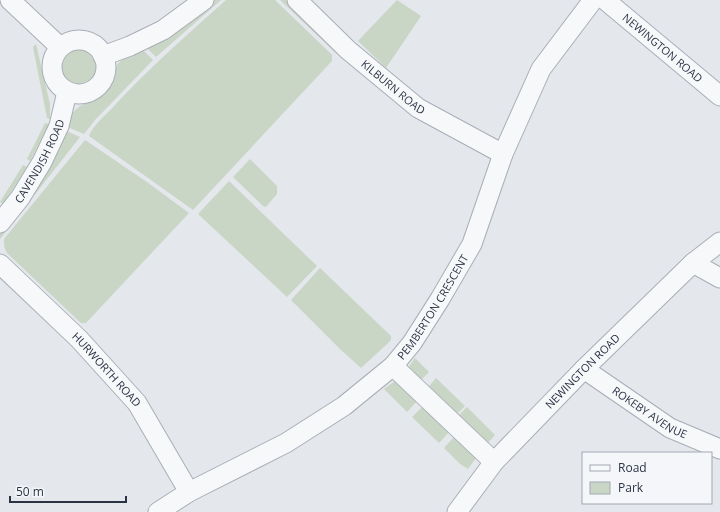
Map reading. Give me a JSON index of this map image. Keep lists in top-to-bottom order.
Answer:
{
  "streets": {
    "street": [
      "NEWINGTON ROAD",
      "KILBURN ROAD",
      "CAVENDISH ROAD",
      "PEMBERTON CRESCENT",
      "HURWORTH ROAD",
      "ROKEBY AVENUE"
    ]
  },
  "crossings": [
    ["NEWINGTON ROAD", "ROKEBY AVENUE"],
    ["KILBURN ROAD", "PEMBERTON CRESCENT"],
    ["PEMBERTON CRESCENT", "HURWORTH ROAD"]
  ],
  "legend": ["Road", "Park"],
  "scale_bar": "50 m"
}
